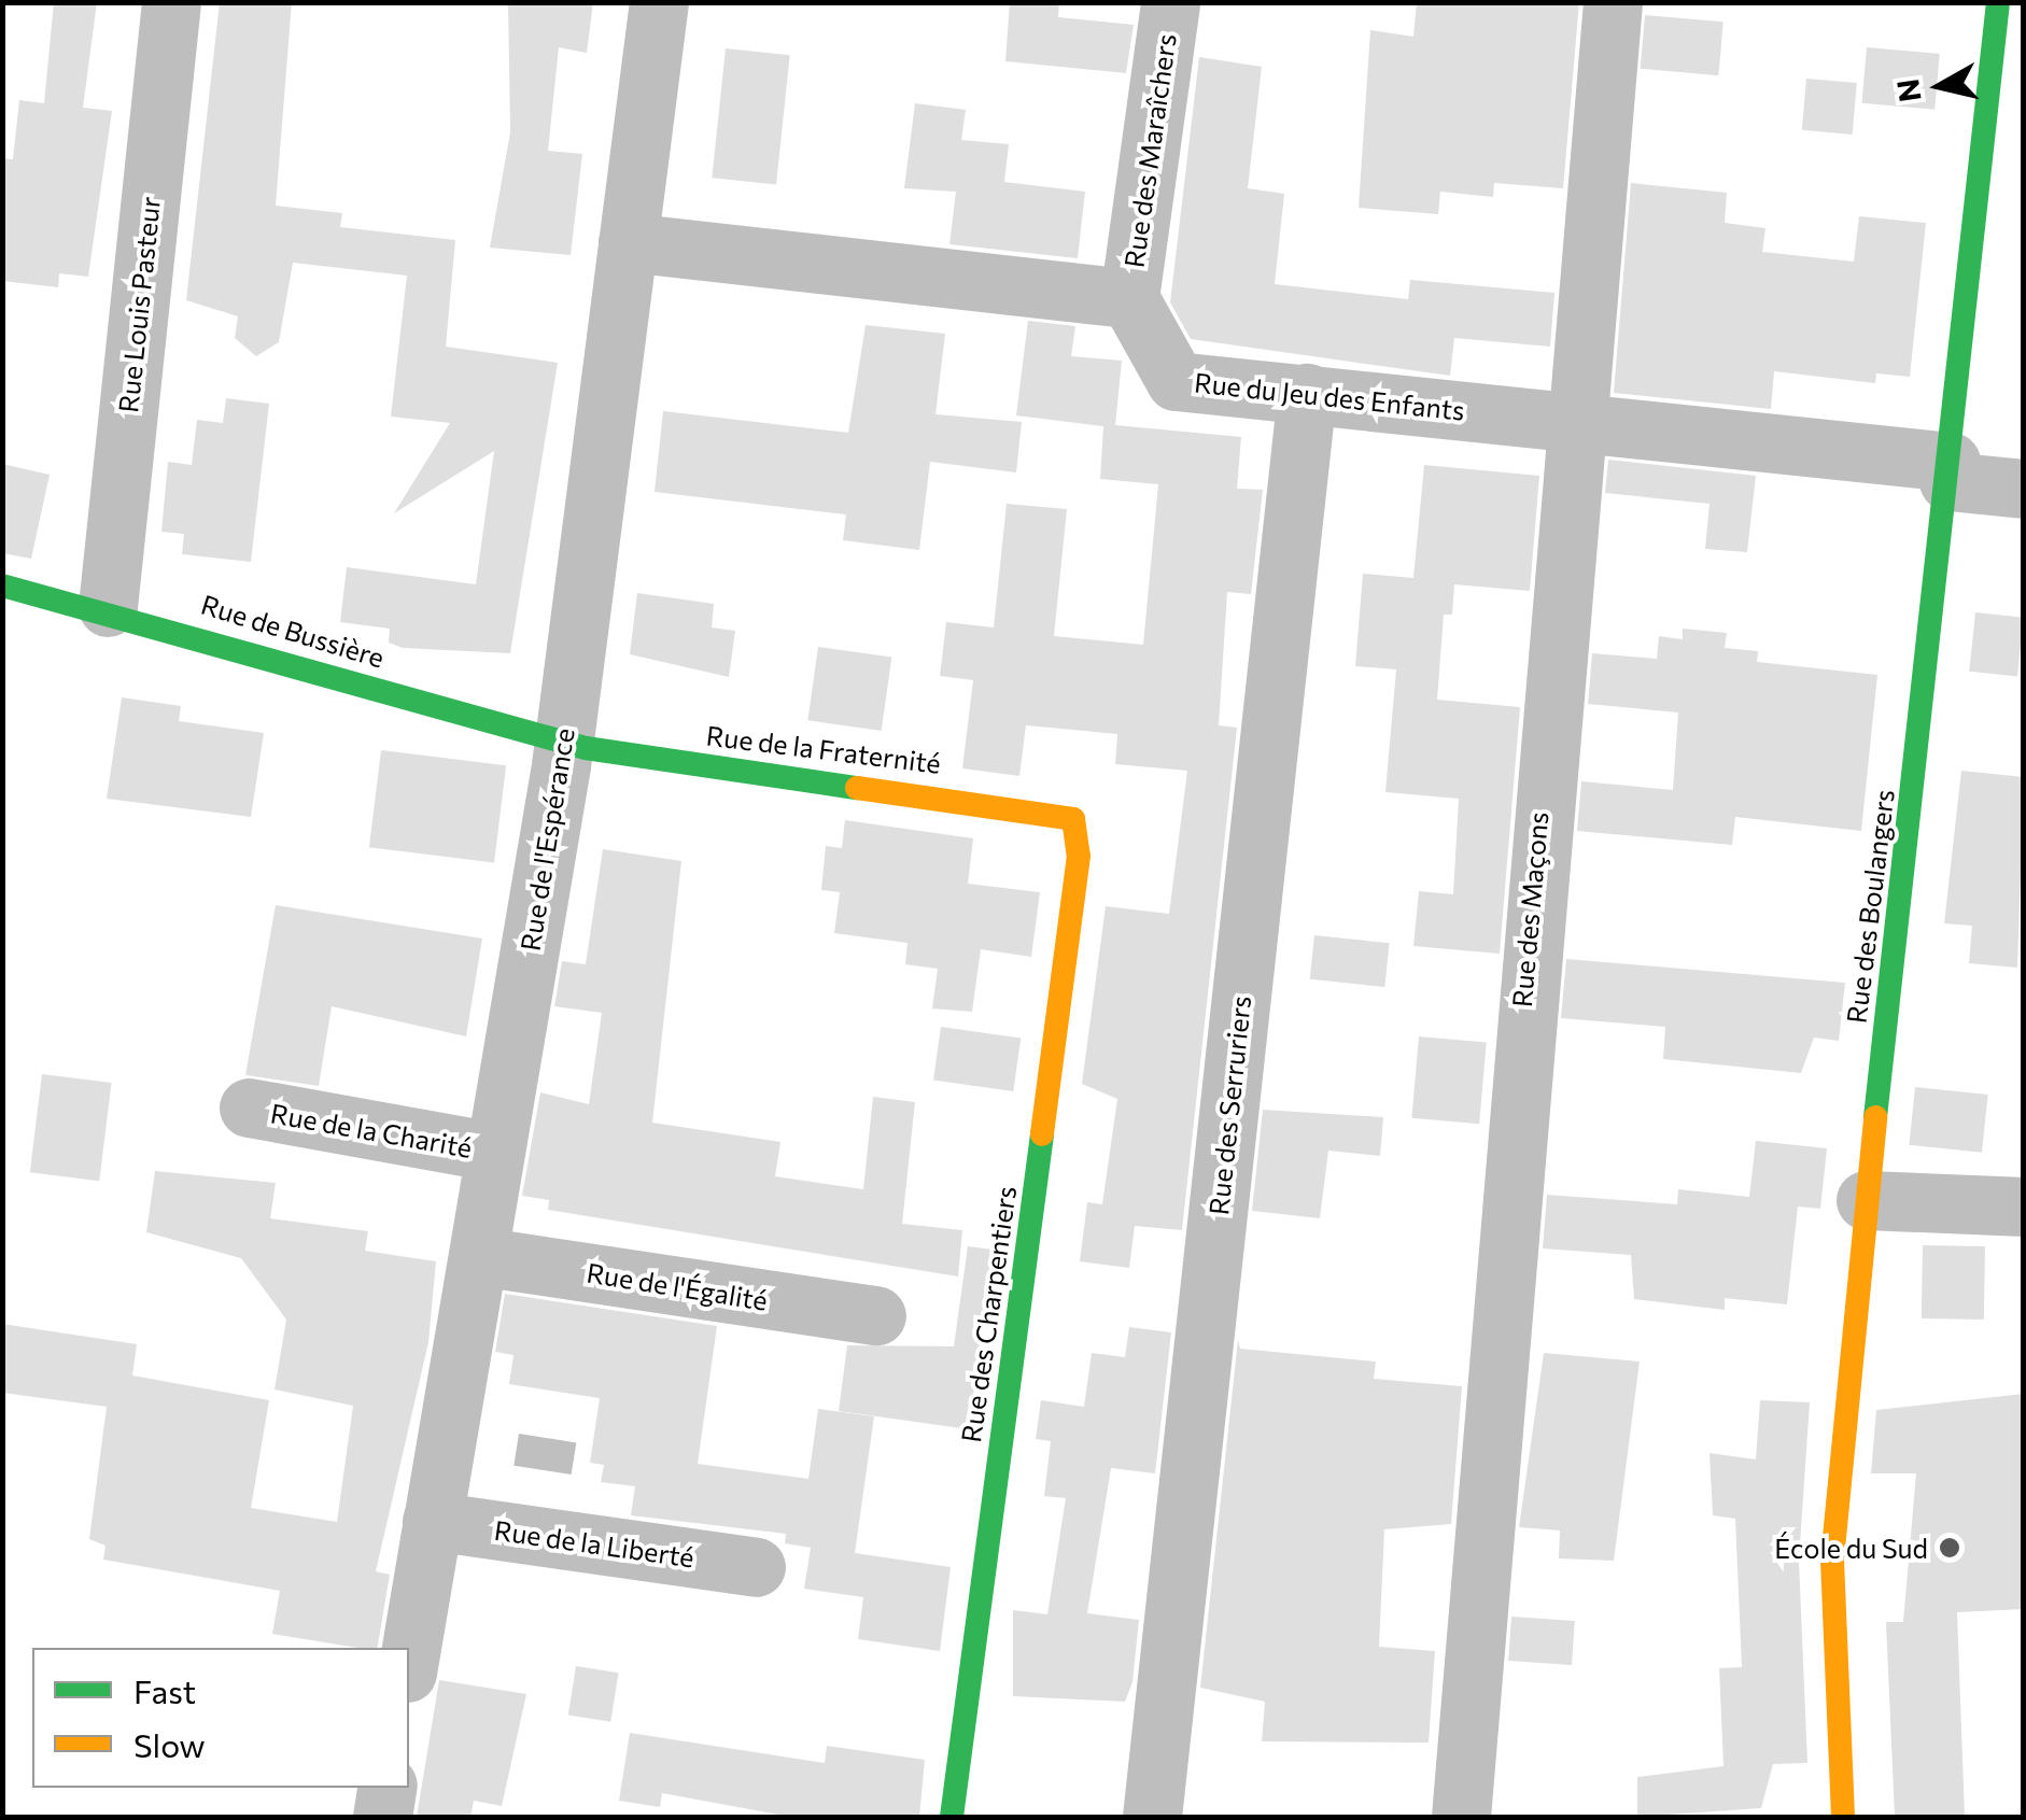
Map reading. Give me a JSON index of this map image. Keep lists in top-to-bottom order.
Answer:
{
  "streets": {
    "street": [
      "Rue des Maraîchers",
      "Rue Louis Pasteur",
      "Rue du Jeu des Enfants",
      "Rue de Bussière",
      "Rue de la Fraternité",
      "Rue de l'Espérance",
      "Rue des Boulangers",
      "Rue des Maçons",
      "Rue des Serruriers",
      "Rue de la Charité",
      "Rue de l'Égalité",
      "Rue des Charpentiers",
      "Rue de la Liberté"
    ]
  },
  "crossings": [
    ["Rue des Maraîchers", "Rue du Jeu des Enfants"],
    ["Rue Louis Pasteur", "Rue de Bussière"],
    ["Rue du Jeu des Enfants", "Rue des Boulangers"],
    ["Rue du Jeu des Enfants", "Rue des Maçons"],
    ["Rue du Jeu des Enfants", "Rue des Serruriers"],
    ["Rue de Bussière", "Rue de la Fraternité"],
    ["Rue de Bussière", "Rue de l'Espérance"],
    ["Rue de la Fraternité", "Rue de l'Espérance"],
    ["Rue de la Fraternité", "Rue des Charpentiers"],
    ["Rue de l'Espérance", "Rue de la Charité"],
    ["Rue de l'Espérance", "Rue de l'Égalité"],
    ["Rue de l'Espérance", "Rue de la Liberté"]
  ],
  "places": ["École du Sud"],
  "legend": ["Fast", "Slow"],
  "north": "left"
}
